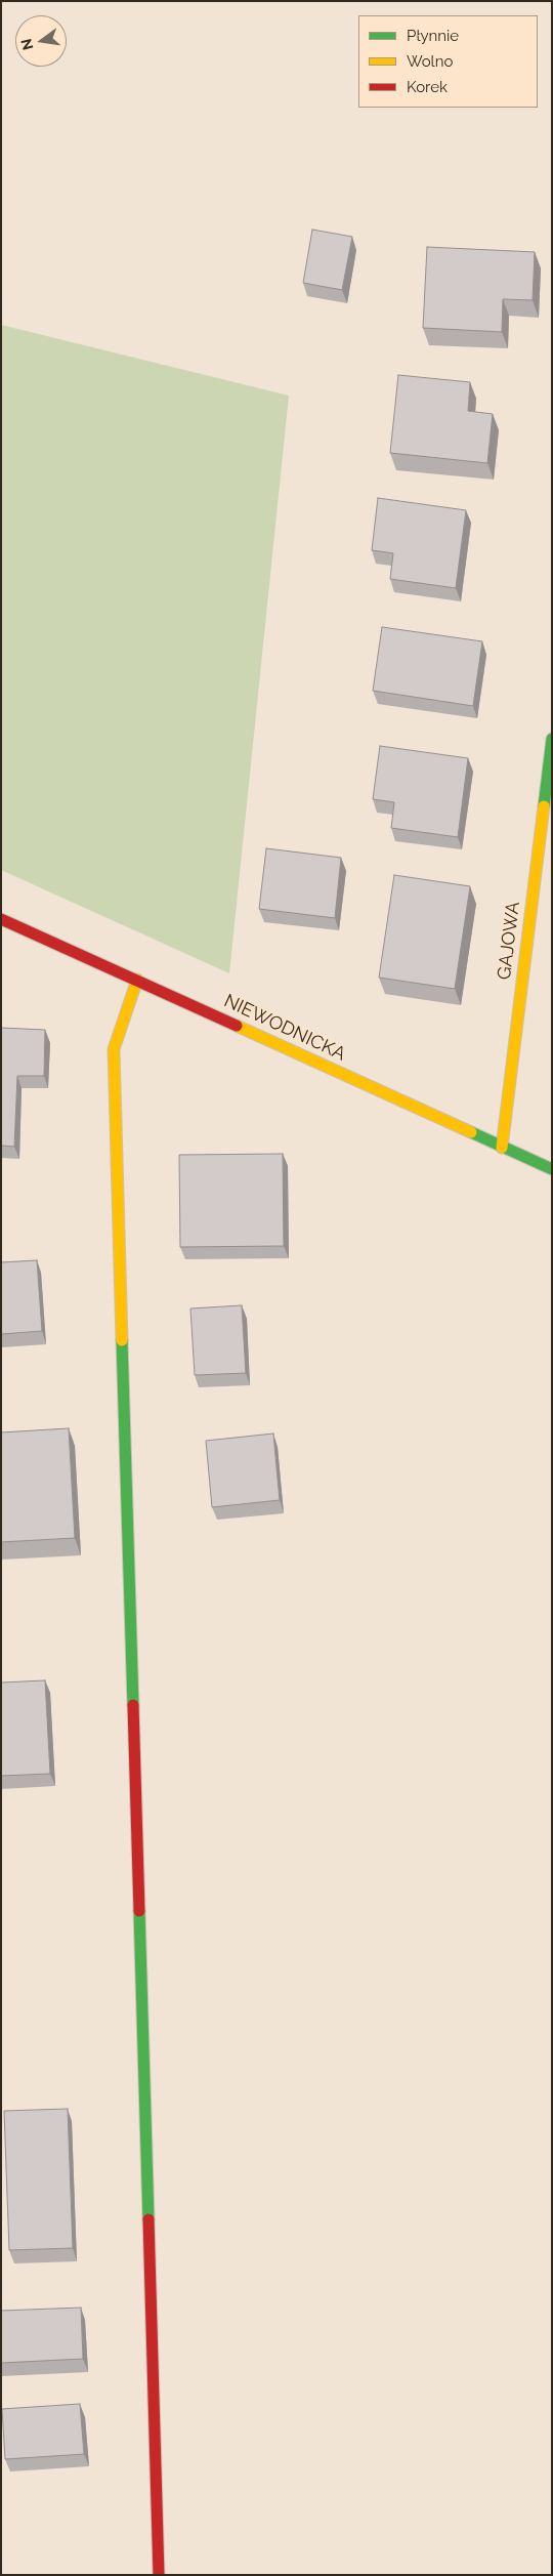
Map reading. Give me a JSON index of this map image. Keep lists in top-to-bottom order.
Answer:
{
  "streets": {
    "street": ["GAJOWA", "NIEWODNICKA"]
  },
  "crossings": [
    ["GAJOWA", "NIEWODNICKA"]
  ],
  "legend": ["Płynnie", "Wolno", "Korek"],
  "north": "left"
}
